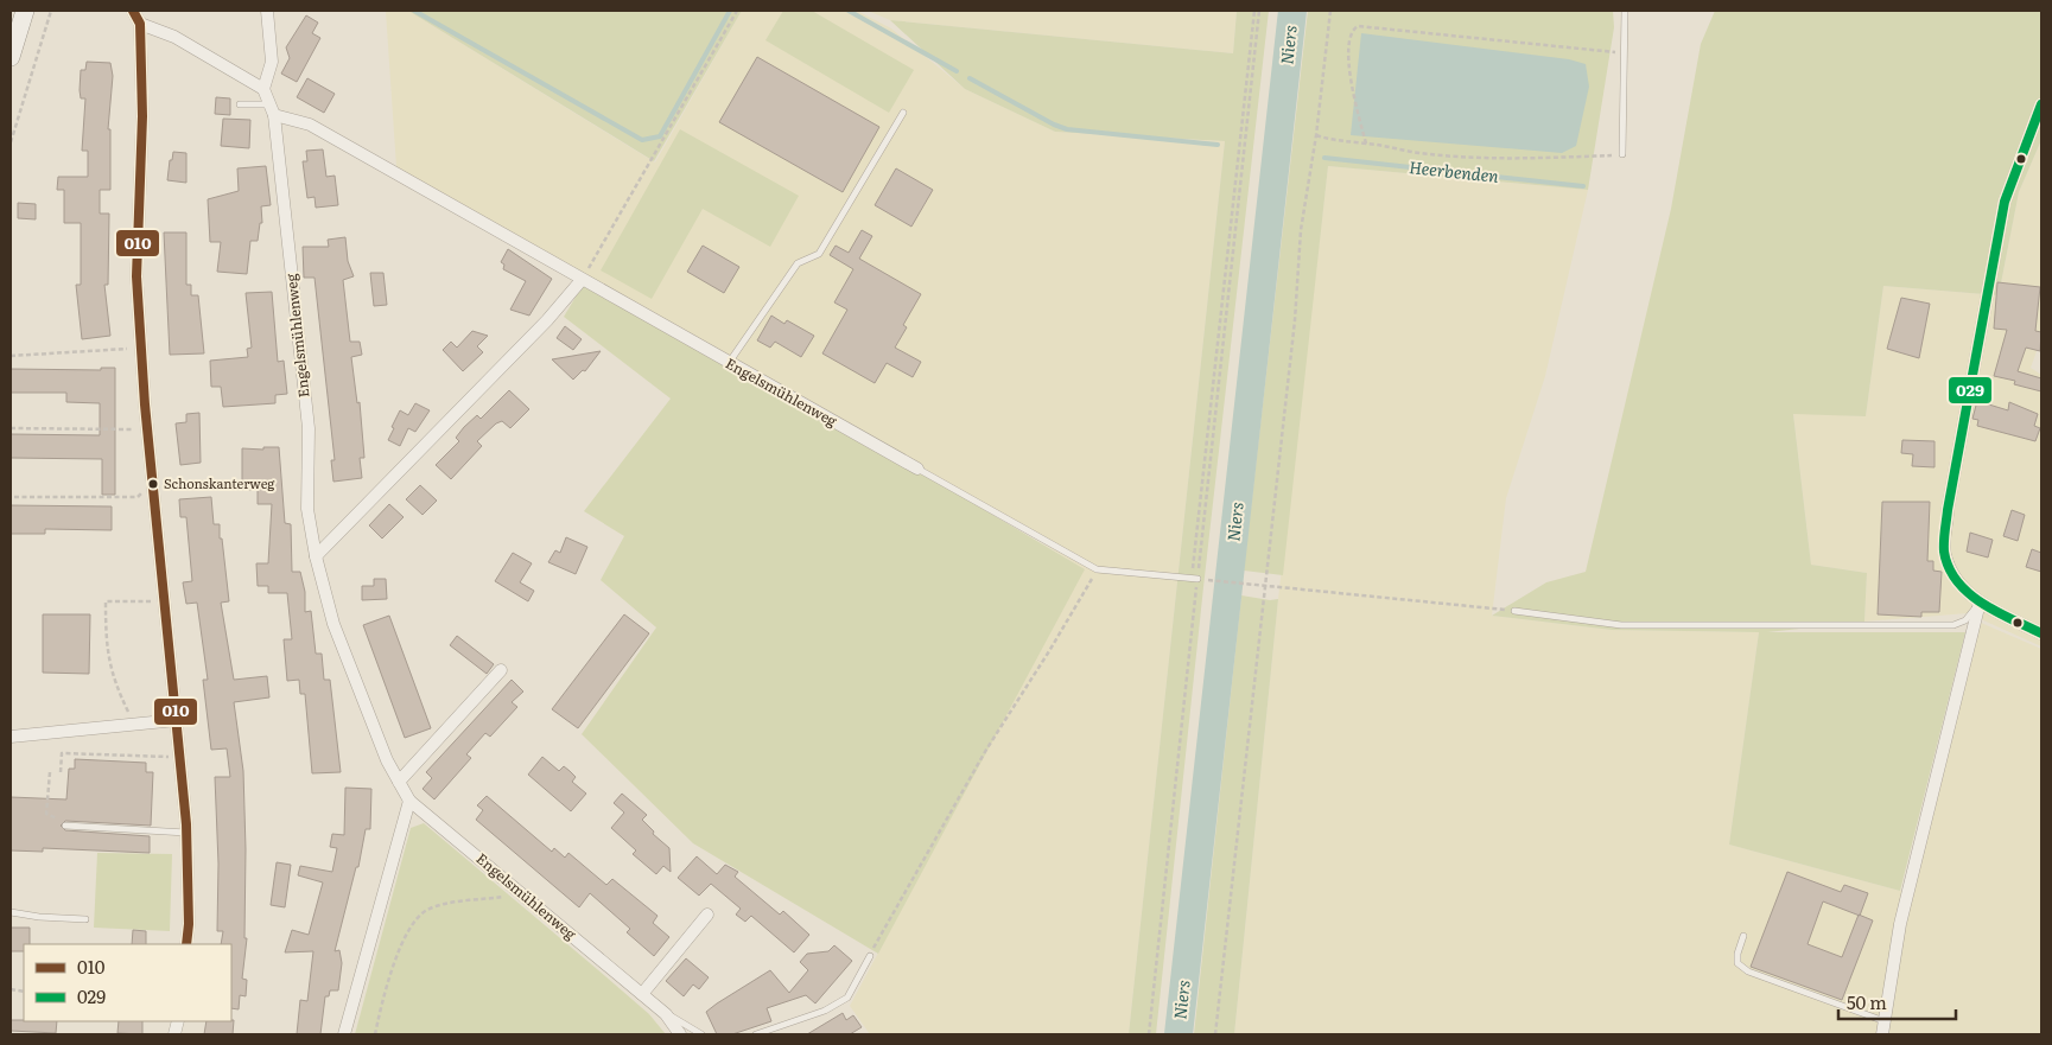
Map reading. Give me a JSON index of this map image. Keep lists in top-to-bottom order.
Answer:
{
  "streets": {
    "street": ["Engelsmühlenweg"]
  },
  "water": ["Niers", "Heerbenden"],
  "places": ["Schonskanterweg"],
  "lines": ["transit line 010", "transit line 029"],
  "legend": ["010", "029"],
  "scale_bar": "50 m"
}
